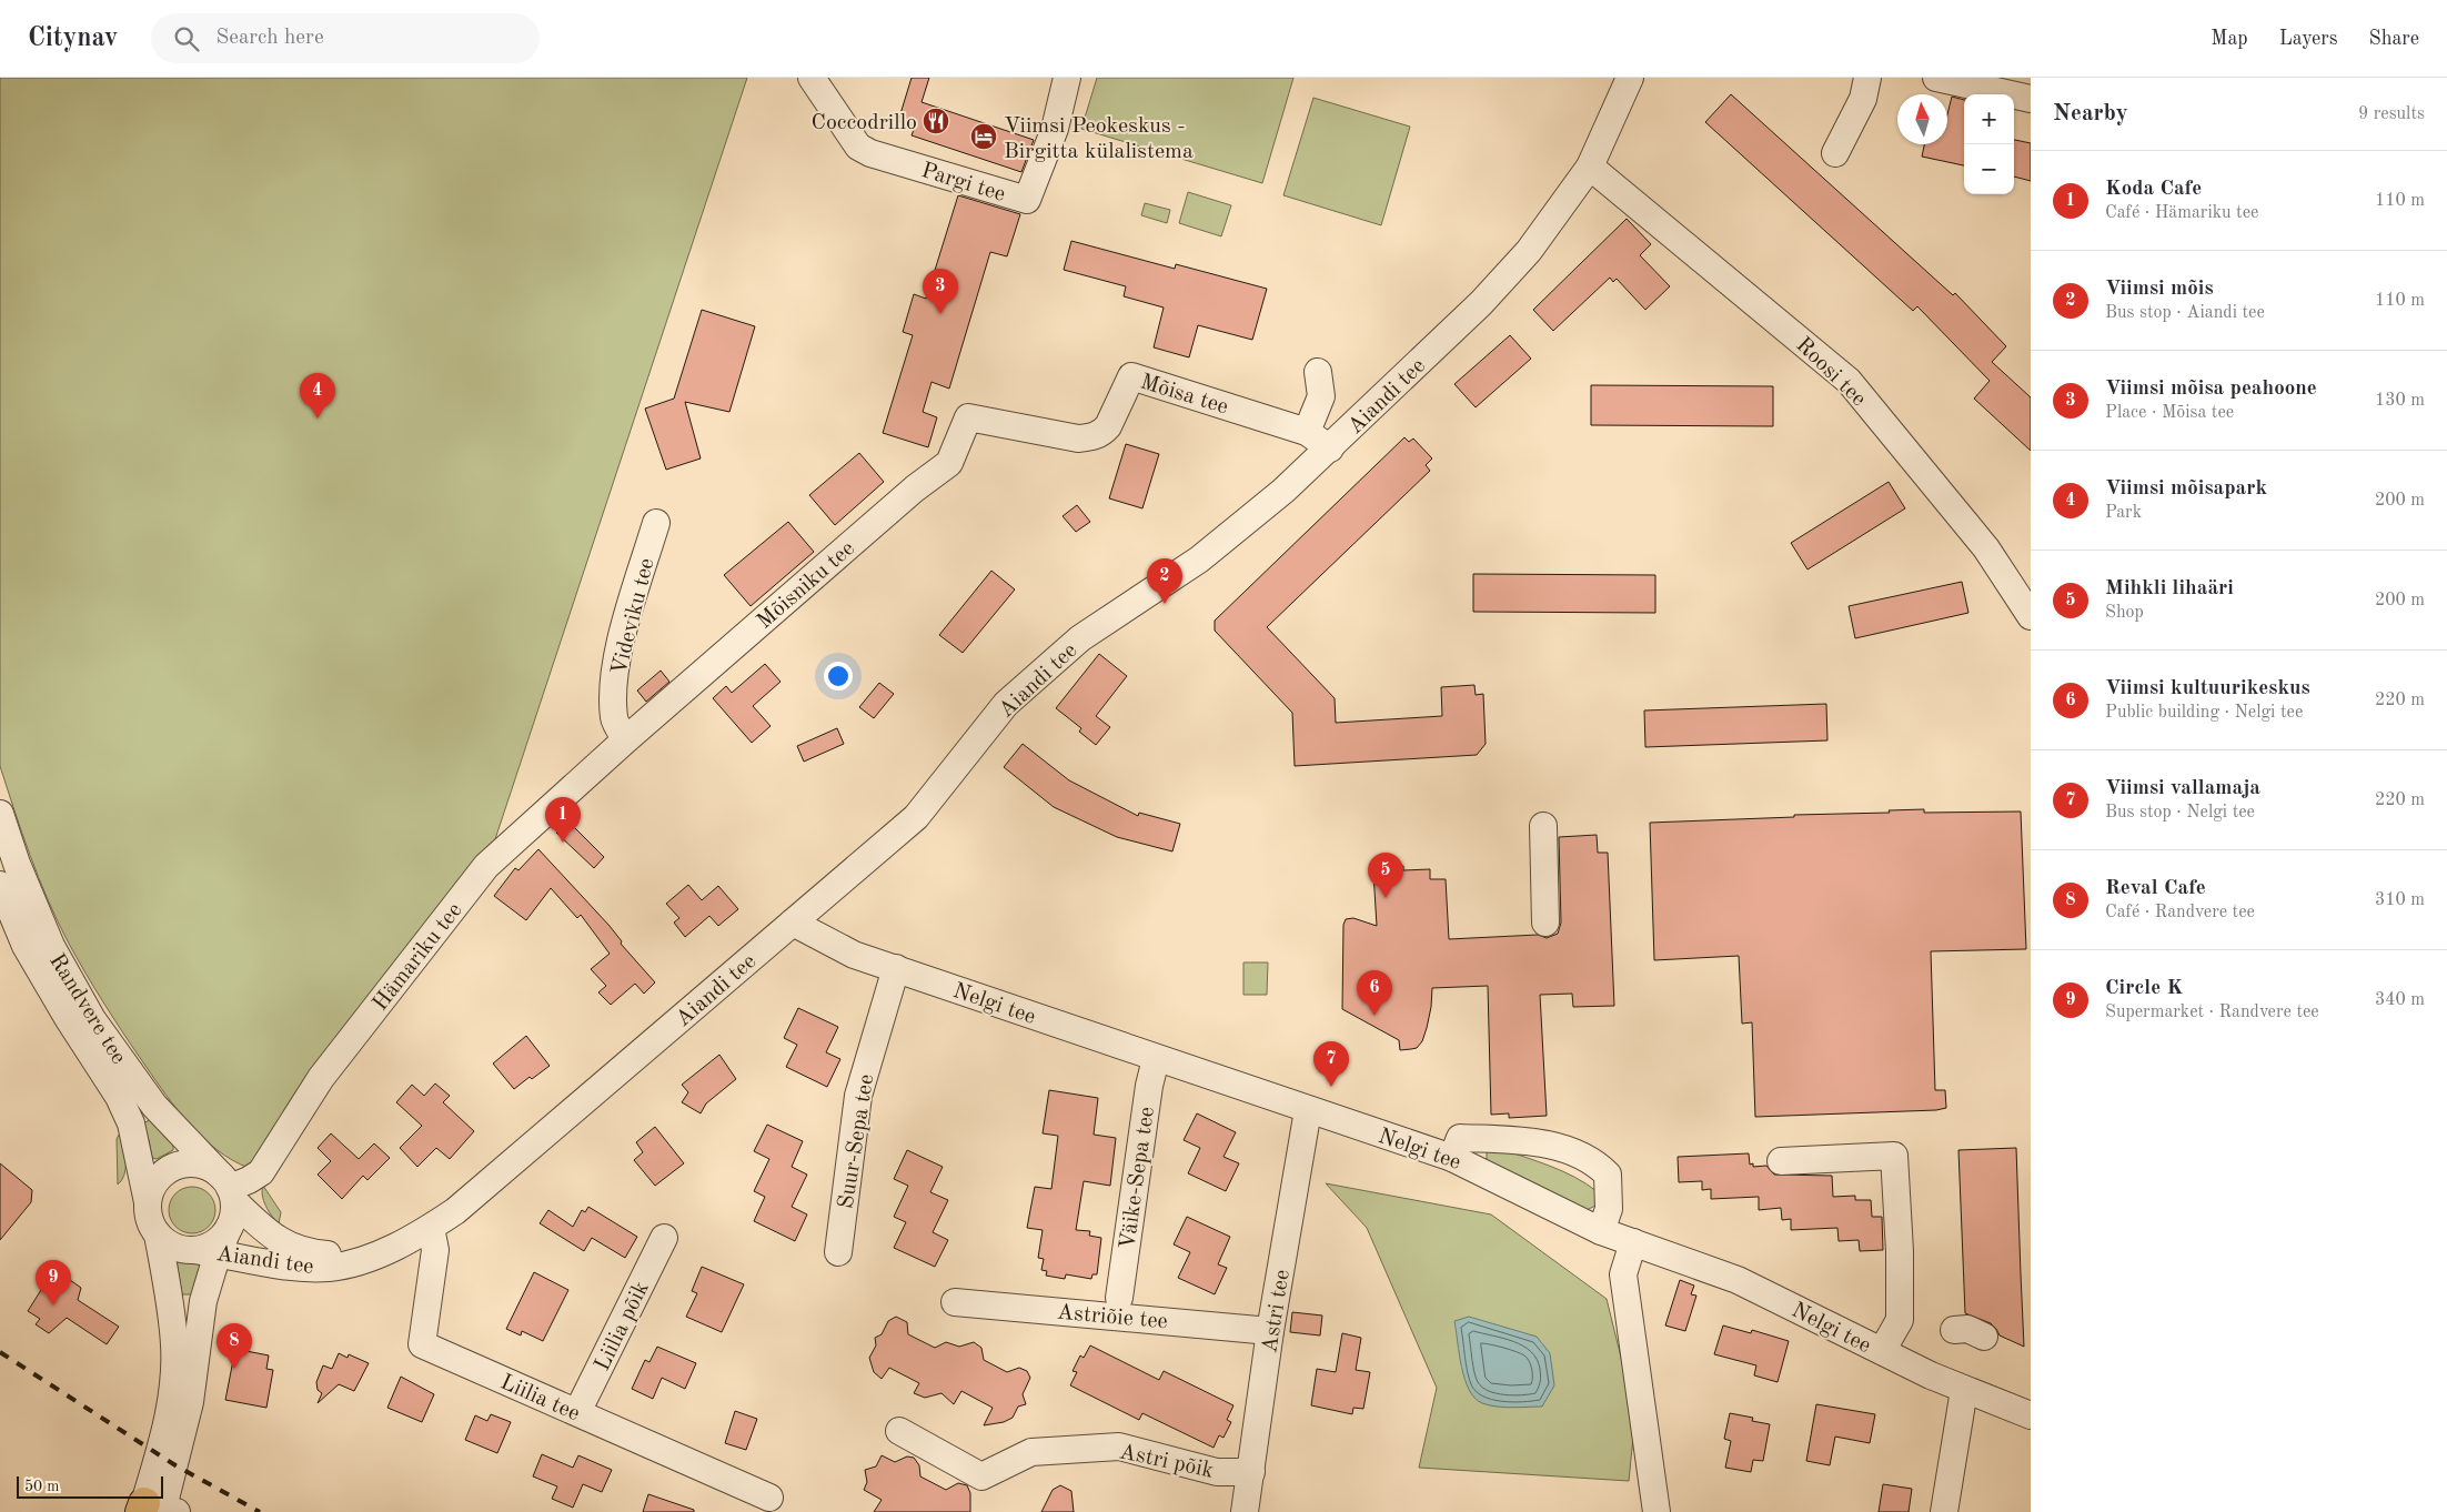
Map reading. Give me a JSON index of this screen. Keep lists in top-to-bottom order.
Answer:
{
  "streets": {
    "street": [
      "Pargi tee",
      "Roosi tee",
      "Mõisa tee",
      "Aiandi tee",
      "Mõisniku tee",
      "Videviku tee",
      "Hämariku tee",
      "Nelgi tee",
      "Randvere tee",
      "Suur-Sepa tee",
      "Väike-Sepa tee",
      "Astri tee",
      "Astriõie tee",
      "Liilia põik",
      "Liilia tee",
      "Astri põik"
    ]
  },
  "crossings": [
    ["Roosi tee", "Aiandi tee"],
    ["Mõisa tee", "Aiandi tee"],
    ["Mõisa tee", "Mõisniku tee"],
    ["Aiandi tee", "Hämariku tee"],
    ["Aiandi tee", "Nelgi tee"],
    ["Aiandi tee", "Randvere tee"],
    ["Aiandi tee", "Liilia tee"],
    ["Mõisniku tee", "Videviku tee"],
    ["Mõisniku tee", "Hämariku tee"],
    ["Videviku tee", "Hämariku tee"],
    ["Hämariku tee", "Randvere tee"],
    ["Nelgi tee", "Suur-Sepa tee"],
    ["Nelgi tee", "Väike-Sepa tee"],
    ["Nelgi tee", "Astri tee"],
    ["Astri tee", "Astriõie tee"],
    ["Astri tee", "Astri põik"],
    ["Liilia põik", "Liilia tee"]
  ],
  "places": {
    "restaurant": ["Coccodrillo"],
    "hotel": ["Viimsi Peokeskus - Birgitta külalistema"]
  },
  "scale_bar": "50 m",
  "north": "top",
  "page": {
    "header": "Citynav",
    "search": "Search here",
    "nav": ["Map", "Layers", "Share"],
    "heading": ["Nearby", "9 results"],
    "map_buttons": ["+", "−"],
    "list": [
      {
        "mark": "1",
        "name": "Koda Cafe",
        "note": "Café · Hämariku tee",
        "value": "110 m"
      },
      {
        "mark": "2",
        "name": "Viimsi mõis",
        "note": "Bus stop · Aiandi tee",
        "value": "110 m"
      },
      {
        "mark": "3",
        "name": "Viimsi mõisa peahoone",
        "note": "Place · Mõisa tee",
        "value": "130 m"
      },
      {
        "mark": "4",
        "name": "Viimsi mõisapark",
        "note": "Park",
        "value": "200 m"
      },
      {
        "mark": "5",
        "name": "Mihkli lihaäri",
        "note": "Shop",
        "value": "200 m"
      },
      {
        "mark": "6",
        "name": "Viimsi kultuurikeskus",
        "note": "Public building · Nelgi tee",
        "value": "220 m"
      },
      {
        "mark": "7",
        "name": "Viimsi vallamaja",
        "note": "Bus stop · Nelgi tee",
        "value": "220 m"
      },
      {
        "mark": "8",
        "name": "Reval Cafe",
        "note": "Café · Randvere tee",
        "value": "310 m"
      },
      {
        "mark": "9",
        "name": "Circle K",
        "note": "Supermarket · Randvere tee",
        "value": "340 m"
      }
    ],
    "pins": [
      "3",
      "4",
      "2",
      "1",
      "5",
      "6",
      "7",
      "9",
      "8"
    ],
    "scale": "50 m"
  }
}
